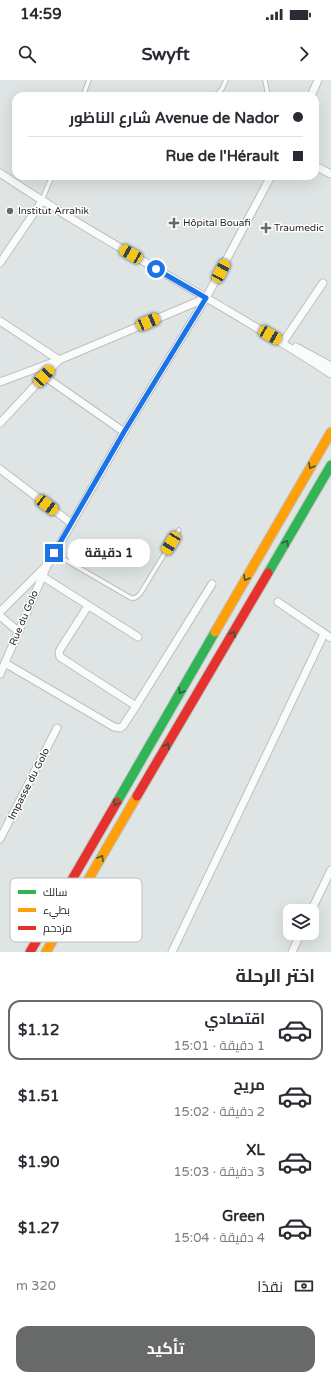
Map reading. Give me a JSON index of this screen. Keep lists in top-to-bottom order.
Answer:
{
  "streets": {
    "street": ["Rue du Golo", "Impasse du Golo"]
  },
  "places": {
    "other": ["Institut Arrahik"],
    "health": ["Hôpital Bouafi", "Traumedic"]
  },
  "legend": ["سالك", "بطيء", "مزدحم"],
  "page": {
    "status": "14:59",
    "header": "Swyft",
    "banner": ["Avenue de Nador شارع الناظور", "Rue de l'Hérault"],
    "bubble": "1 دقيقة",
    "heading": "اختر الرحلة",
    "list": [
      {
        "name": "اقتصادي",
        "note": "1 دقيقة · 15:01",
        "value": "$1.12"
      },
      {
        "name": "مريح",
        "note": "2 دقيقة · 15:02",
        "value": "$1.51"
      },
      {
        "name": "XL",
        "note": "3 دقيقة · 15:03",
        "value": "$1.90"
      },
      {
        "name": "Green",
        "note": "4 دقيقة · 15:04",
        "value": "$1.27"
      }
    ],
    "pay": ["نقدًا", "320 m"],
    "buttons": "تأكيد"
  }
}
